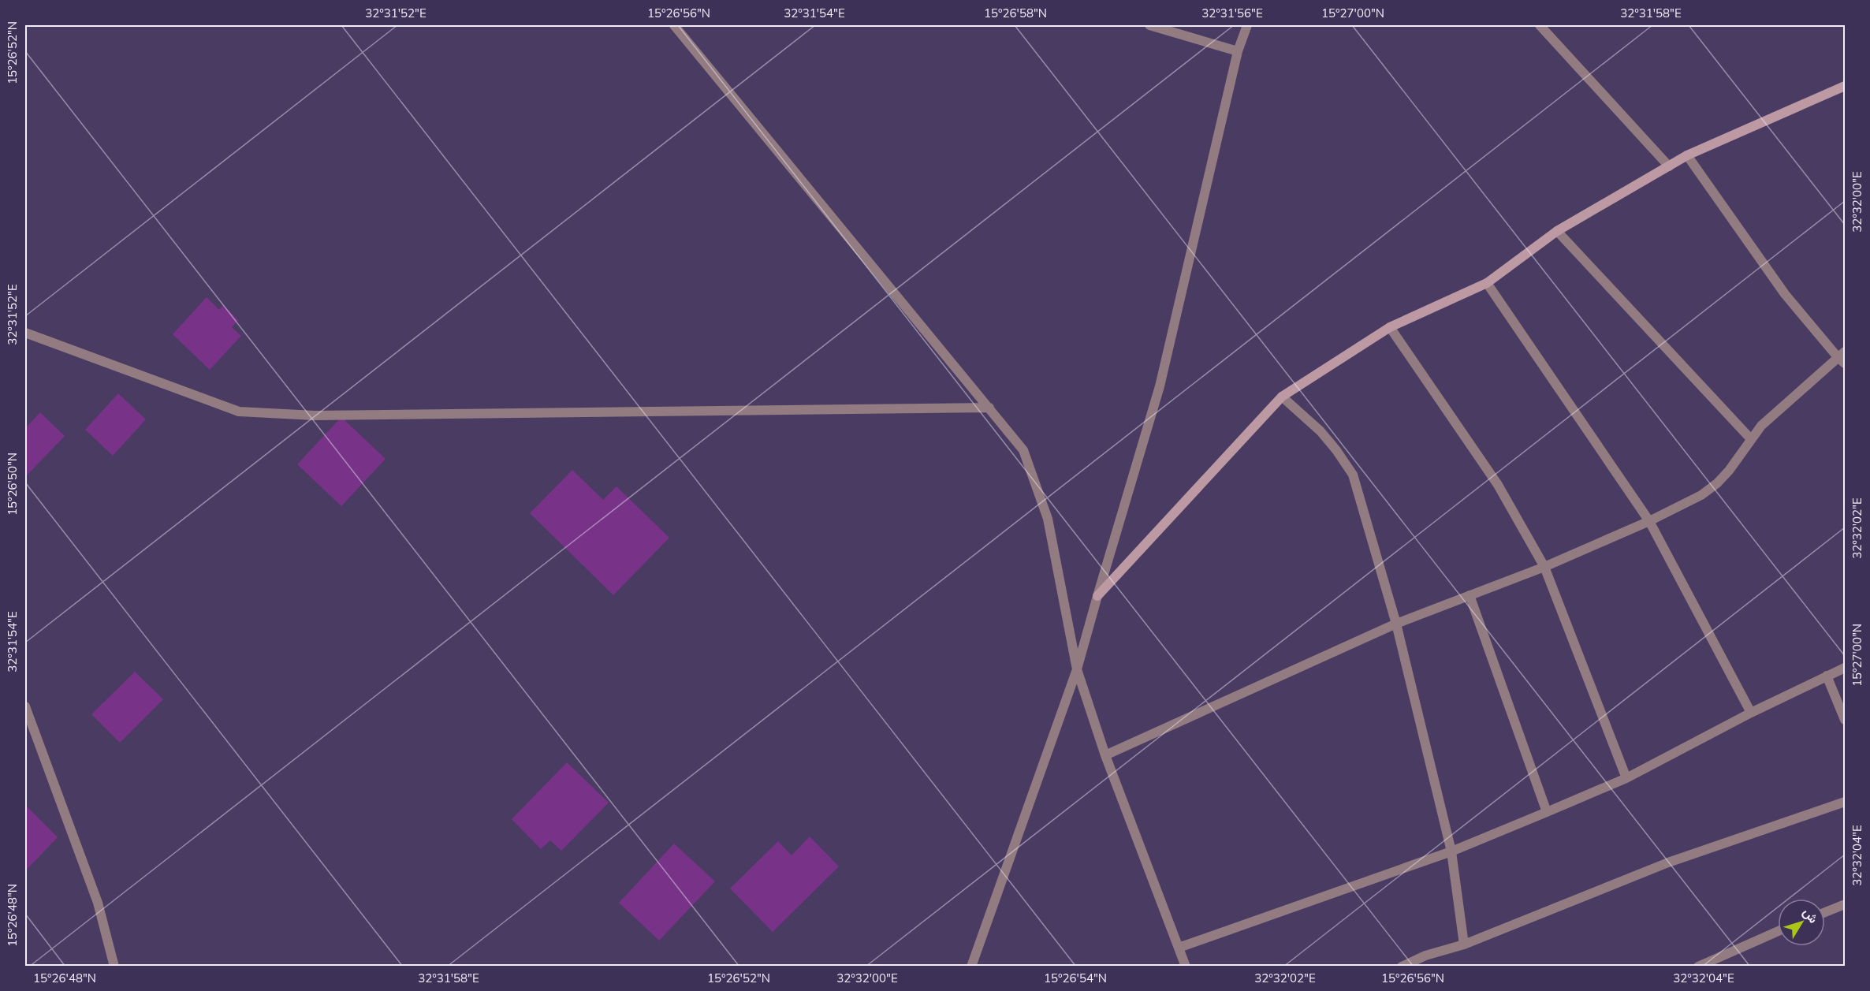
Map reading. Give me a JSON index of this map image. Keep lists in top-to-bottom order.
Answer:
{
  "north": "top right",
  "coordinates": [
    "32°31'52\"E",
    "15°26'56\"N",
    "32°31'54\"E",
    "15°26'58\"N",
    "32°31'56\"E",
    "15°27'00\"N",
    "32°31'58\"E",
    "15°26'52\"N",
    "32°32'00\"E",
    "15°26'50\"N",
    "32°32'02\"E",
    "32°32'04\"E",
    "15°26'48\"N",
    "15°26'54\"N"
  ]
}
